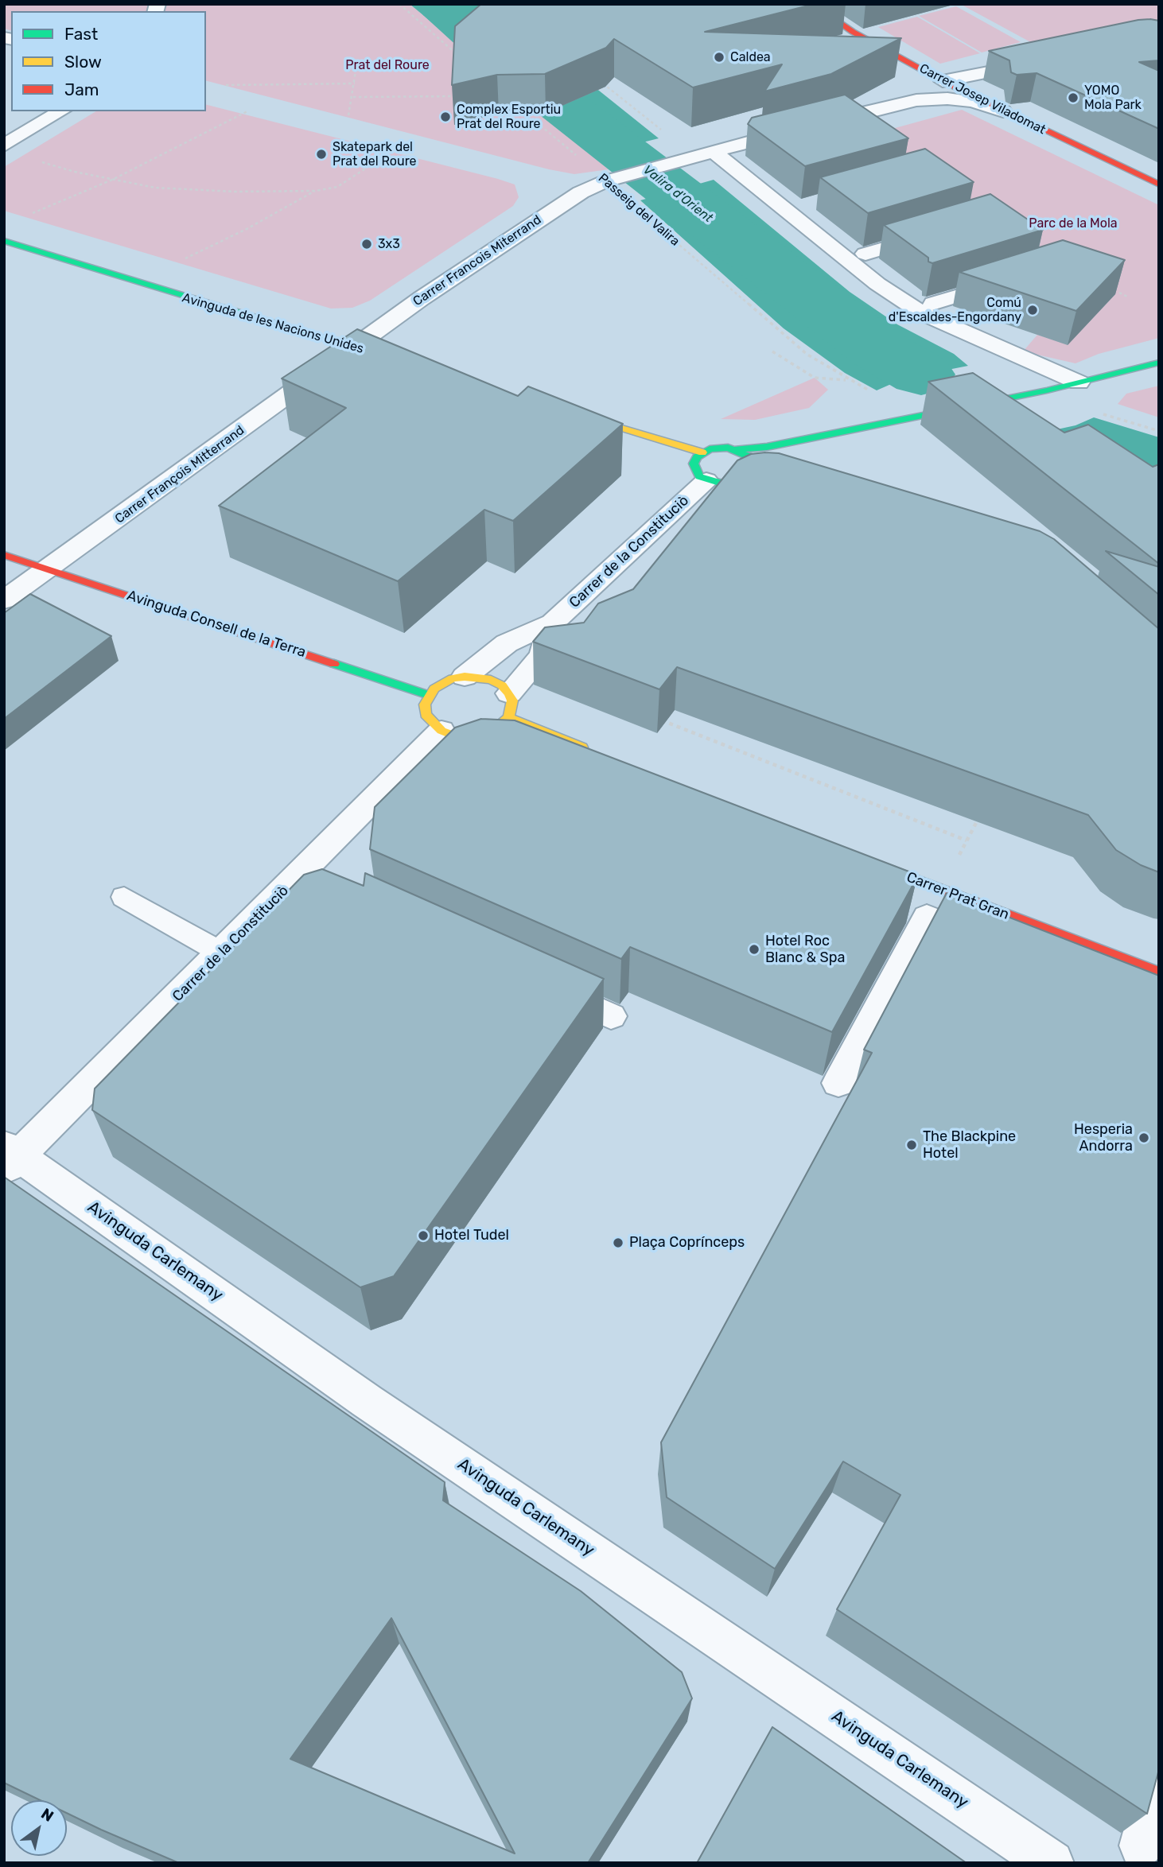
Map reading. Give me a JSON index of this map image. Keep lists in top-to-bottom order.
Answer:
{
  "streets": {
    "street": [
      "Carrer Josep Viladomat",
      "Carrer Francois Miterrand",
      "Avinguda de les Nacions Unides",
      "Carrer François Mitterrand",
      "Carrer de la Constituciò",
      "Avinguda Consell de la Terra",
      "Carrer Prat Gran",
      "Avinguda Carlemany"
    ],
    "path": ["Passeig del Valira"]
  },
  "crossings": [
    ["Passeig del Valira", "Carrer Francois Miterrand"],
    ["Carrer Francois Miterrand", "Avinguda de les Nacions Unides"],
    ["Carrer Francois Miterrand", "Carrer François Mitterrand"],
    ["Avinguda de les Nacions Unides", "Carrer François Mitterrand"],
    ["Carrer François Mitterrand", "Avinguda Consell de la Terra"],
    ["Carrer de la Constituciò", "Avinguda Consell de la Terra"],
    ["Carrer de la Constituciò", "Avinguda Carlemany"]
  ],
  "water": ["Valira d'Orient"],
  "parks": ["Prat del Roure", "Parc de la Mola"],
  "places": [
    "Caldea",
    "YOMO Mola Park",
    "Complex Esportiu Prat del Roure",
    "Skatepark del Prat del Roure",
    "3x3",
    "Comú d'Escaldes-Engordany",
    "Hotel Roc Blanc & Spa",
    "Hesperia Andorra",
    "The Blackpine Hotel",
    "Hotel Tudel",
    "Plaça Coprínceps"
  ],
  "legend": ["Fast", "Slow", "Jam"],
  "north": "top right"
}
